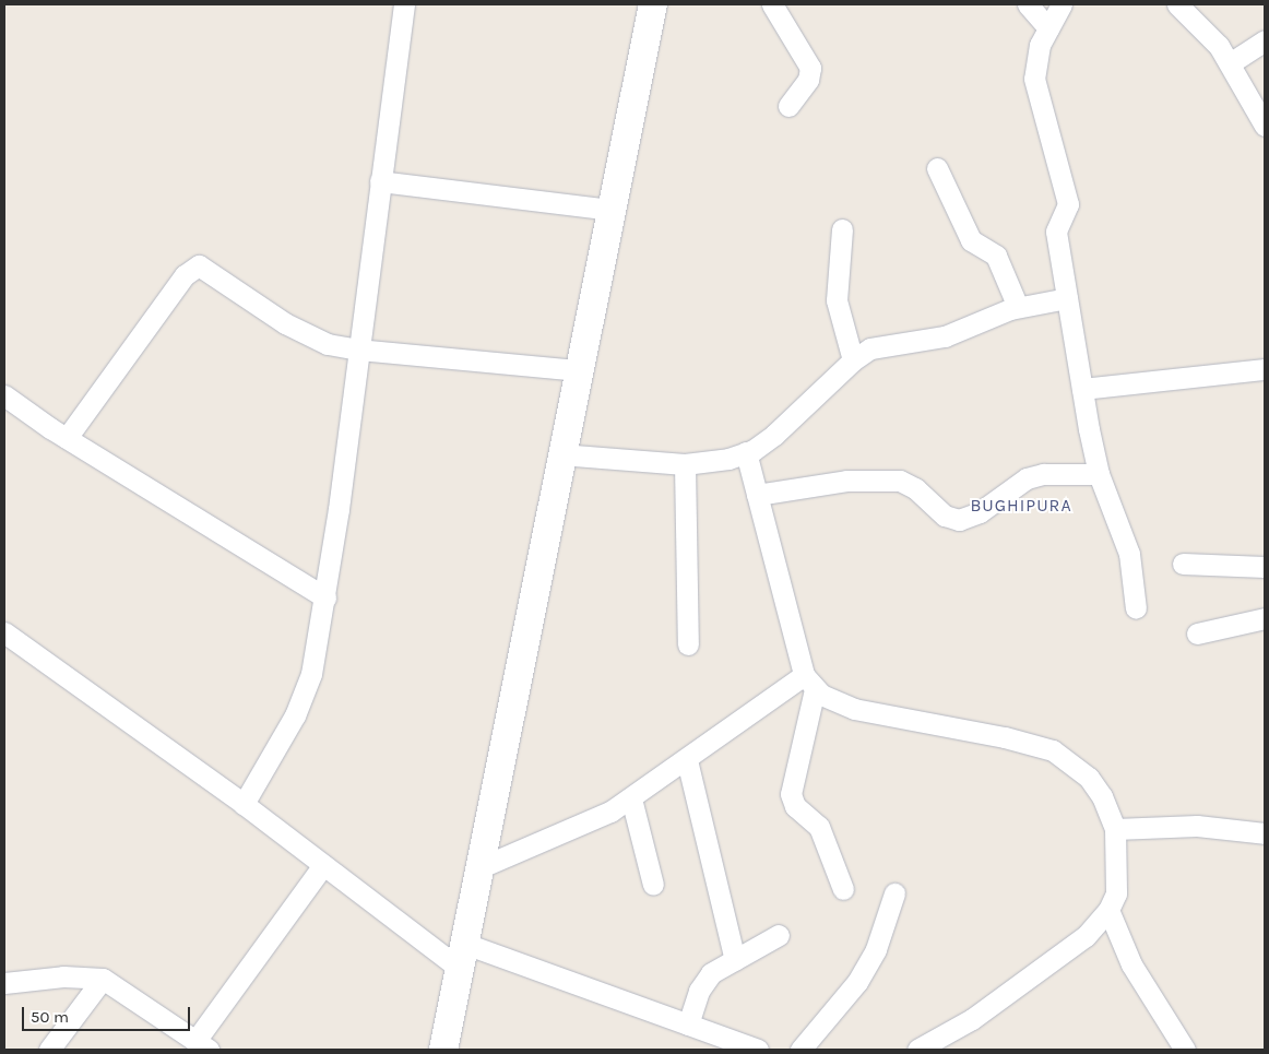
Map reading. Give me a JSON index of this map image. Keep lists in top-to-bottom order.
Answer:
{
  "districts": ["BUGHIPURA"],
  "scale_bar": "50 m"
}
